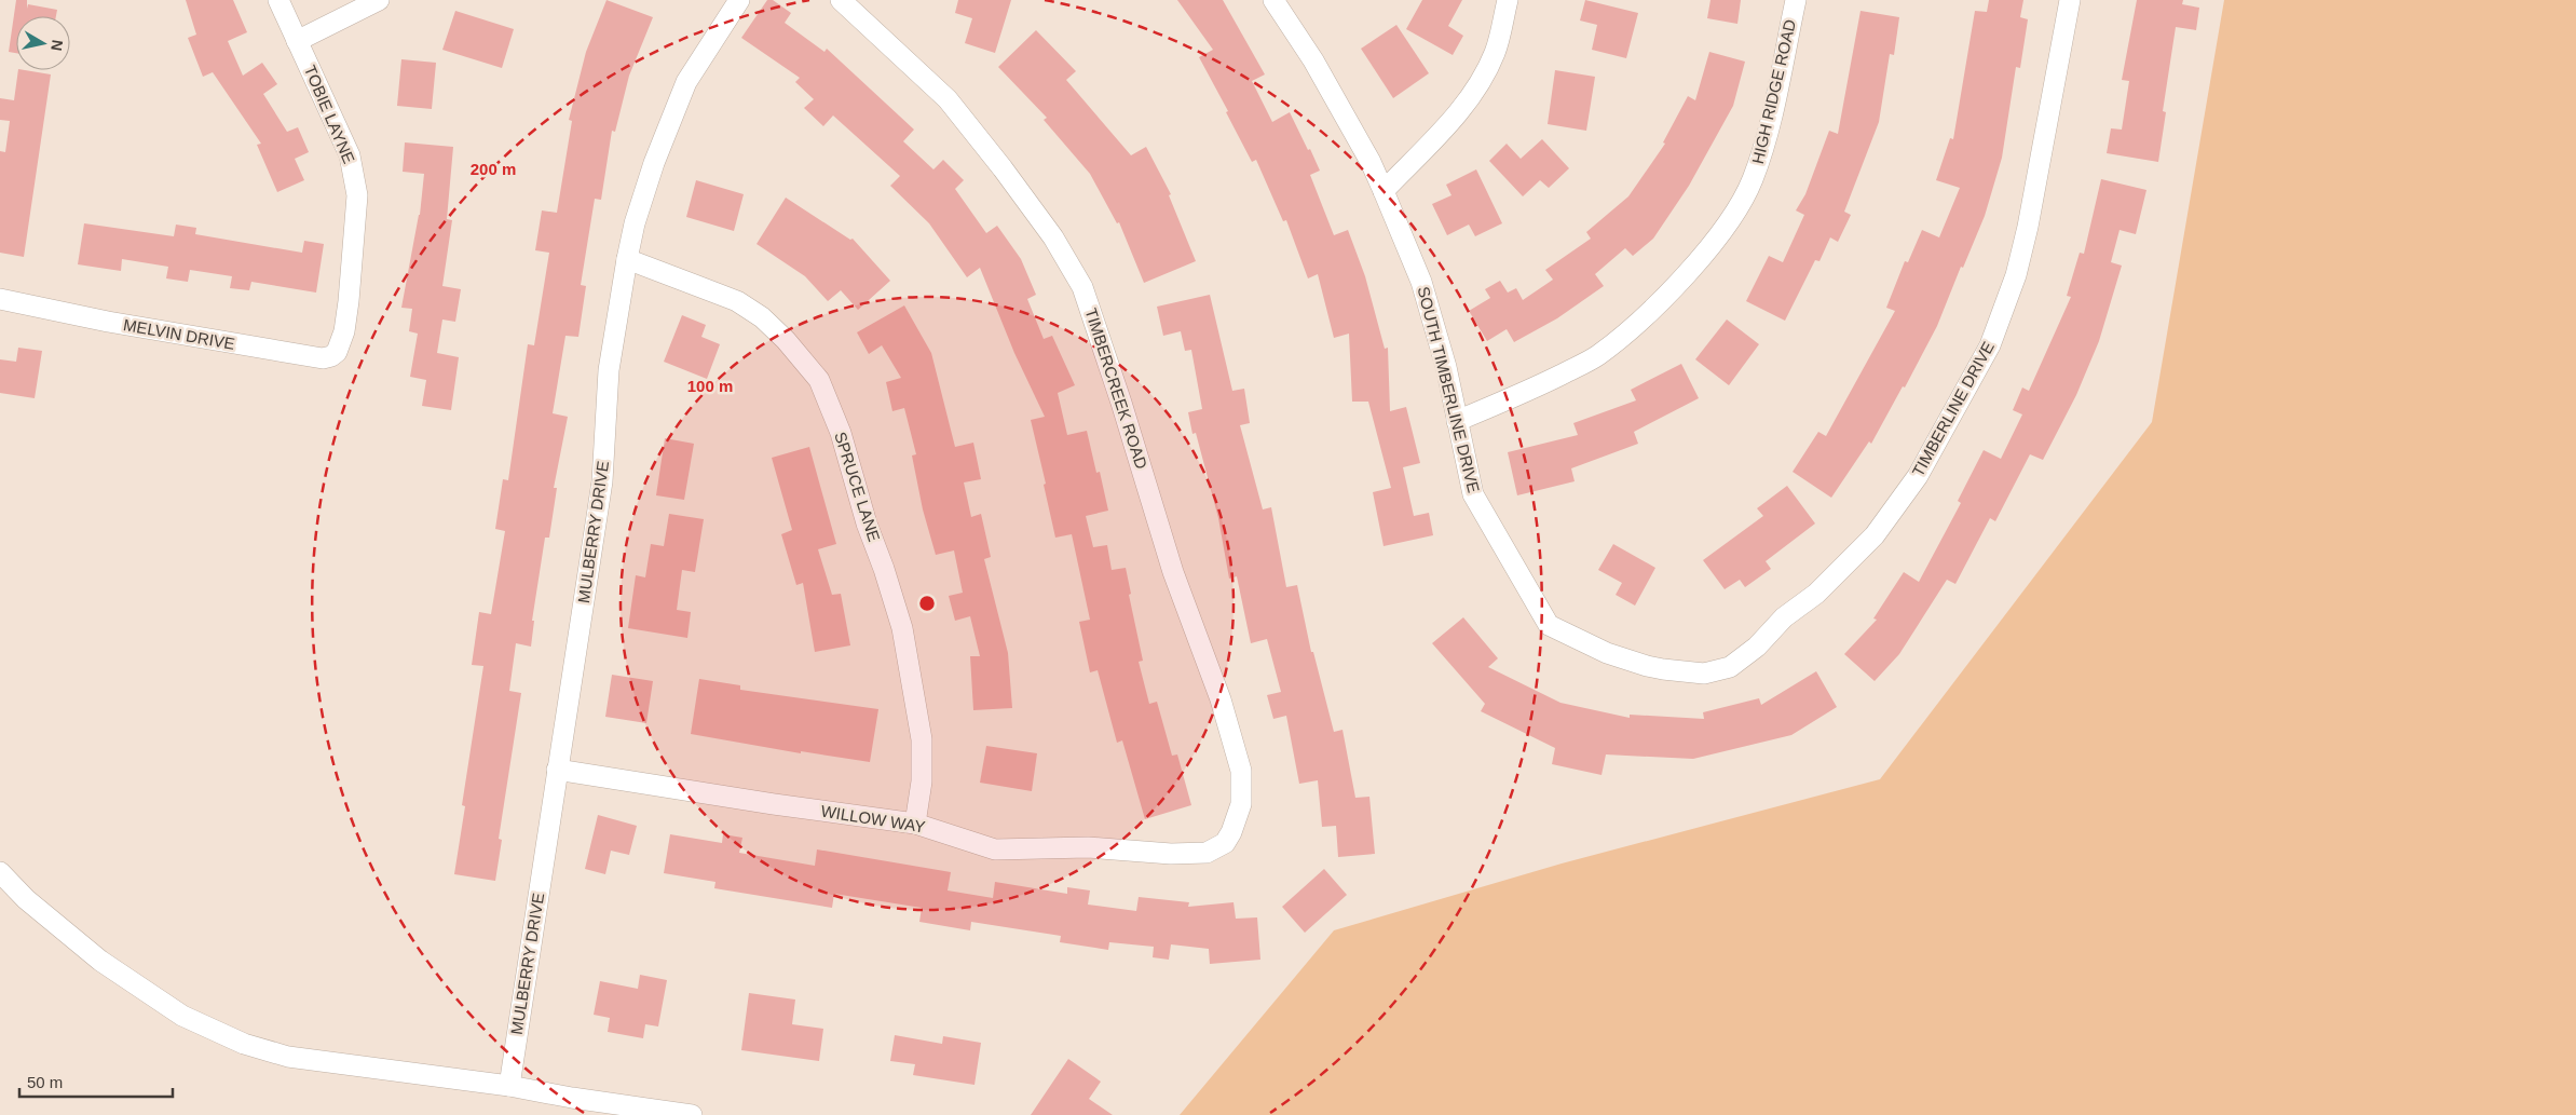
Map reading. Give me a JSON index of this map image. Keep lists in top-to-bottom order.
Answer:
{
  "streets": {
    "street": [
      "HIGH RIDGE ROAD",
      "TOBIE LAYNE",
      "MELVIN DRIVE",
      "TIMBERCREEK ROAD",
      "SOUTH TIMBERLINE DRIVE",
      "TIMBERLINE DRIVE",
      "SPRUCE LANE",
      "MULBERRY DRIVE",
      "WILLOW WAY"
    ]
  },
  "crossings": [
    ["HIGH RIDGE ROAD", "SOUTH TIMBERLINE DRIVE"],
    ["TOBIE LAYNE", "MELVIN DRIVE"],
    ["TIMBERCREEK ROAD", "WILLOW WAY"],
    ["SOUTH TIMBERLINE DRIVE", "TIMBERLINE DRIVE"],
    ["SPRUCE LANE", "MULBERRY DRIVE"],
    ["SPRUCE LANE", "WILLOW WAY"],
    ["MULBERRY DRIVE", "WILLOW WAY"]
  ],
  "scale_bar": "50 m",
  "north": "right",
  "rings": ["200 m", "100 m"]
}
